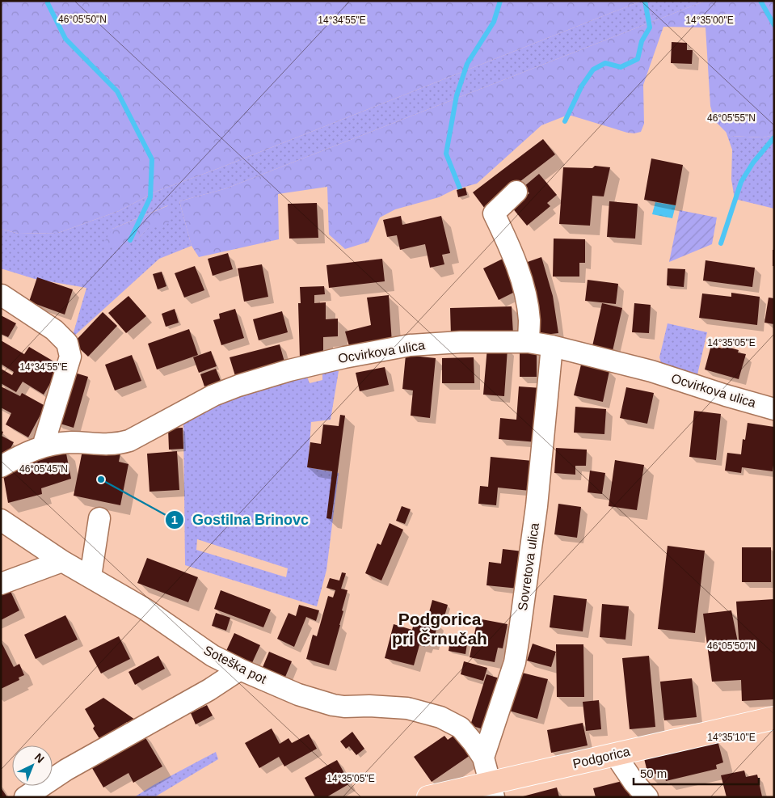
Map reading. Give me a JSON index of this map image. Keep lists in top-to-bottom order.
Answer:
{
  "streets": {
    "main road": ["Podgorica"],
    "street": ["Ocvirkova ulica", "Sovretova ulica", "Soteška pot"]
  },
  "crossings": [
    ["Ocvirkova ulica", "Sovretova ulica"],
    ["Sovretova ulica", "Soteška pot"]
  ],
  "districts": ["Podgorica pri Črnučah"],
  "places": ["Gostilna Brinovc"],
  "scale_bar": "50 m",
  "north": "top right",
  "coordinates": [
    "46°05'50\"N",
    "14°34'55\"E",
    "14°35'00\"E",
    "46°05'55\"N",
    "14°35'05\"E",
    "46°05'45\"N",
    "14°35'10\"E"
  ]
}
